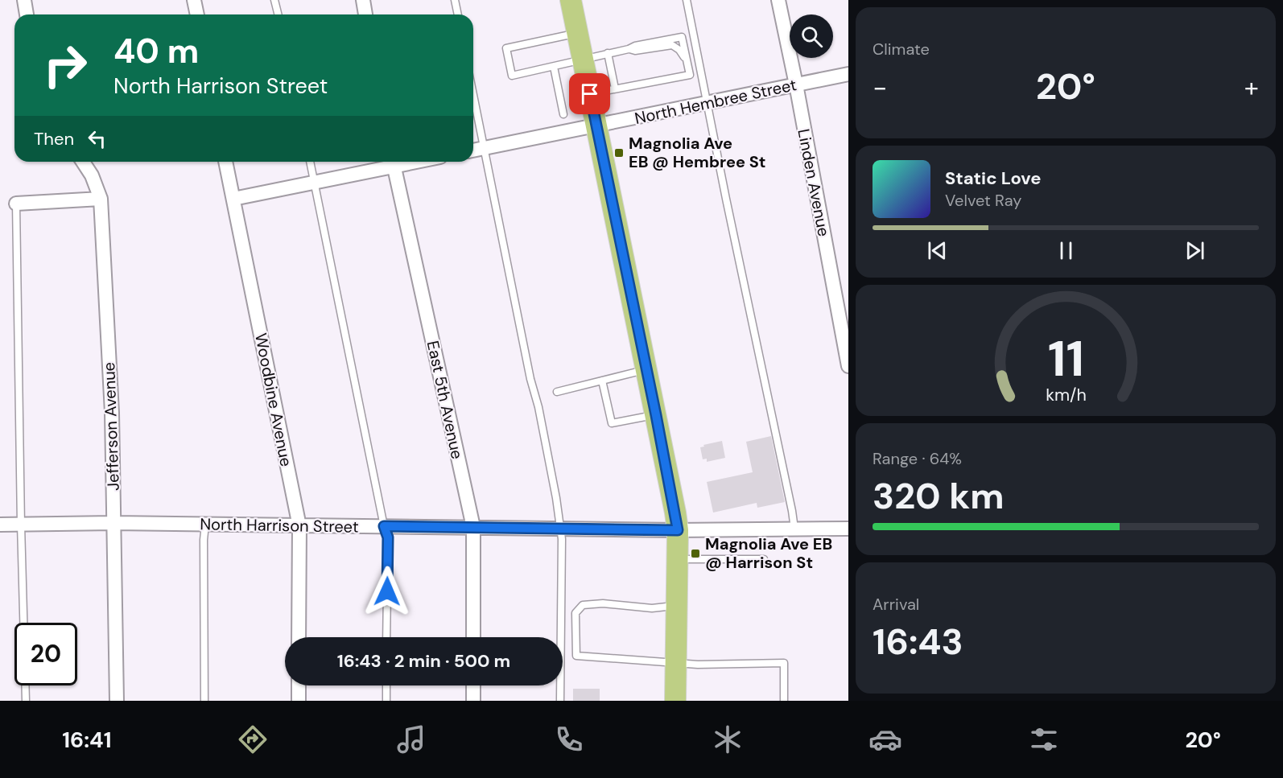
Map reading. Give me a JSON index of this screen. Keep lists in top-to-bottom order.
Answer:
{
  "streets": {
    "street": [
      "North Hembree Street",
      "Linden Avenue",
      "Woodbine Avenue",
      "East 5th Avenue",
      "Jefferson Avenue",
      "North Harrison Street"
    ]
  },
  "crossings": [
    ["North Hembree Street", "Linden Avenue"],
    ["Woodbine Avenue", "North Harrison Street"],
    ["East 5th Avenue", "North Harrison Street"],
    ["Jefferson Avenue", "North Harrison Street"]
  ],
  "places": {
    "transit": ["Magnolia Ave EB @ Hembree St", "Magnolia Ave EB @ Harrison St"]
  },
  "page": {
    "tile": [
      "Climate",
      ["Range · 64%", "320 km"],
      ["Arrival", "16:43"]
    ],
    "turn": ["40 m", "North Harrison Street"],
    "heat": ["−", "20°", "+"],
    "then": "Then",
    "song": ["Static Love", "Velvet Ray"],
    "limit": "20",
    "trip": "16:43 · 2 min · 500 m",
    "tabs": ["16:41", "20°"],
    "gauge": ["11", "km/h"]
  }
}
